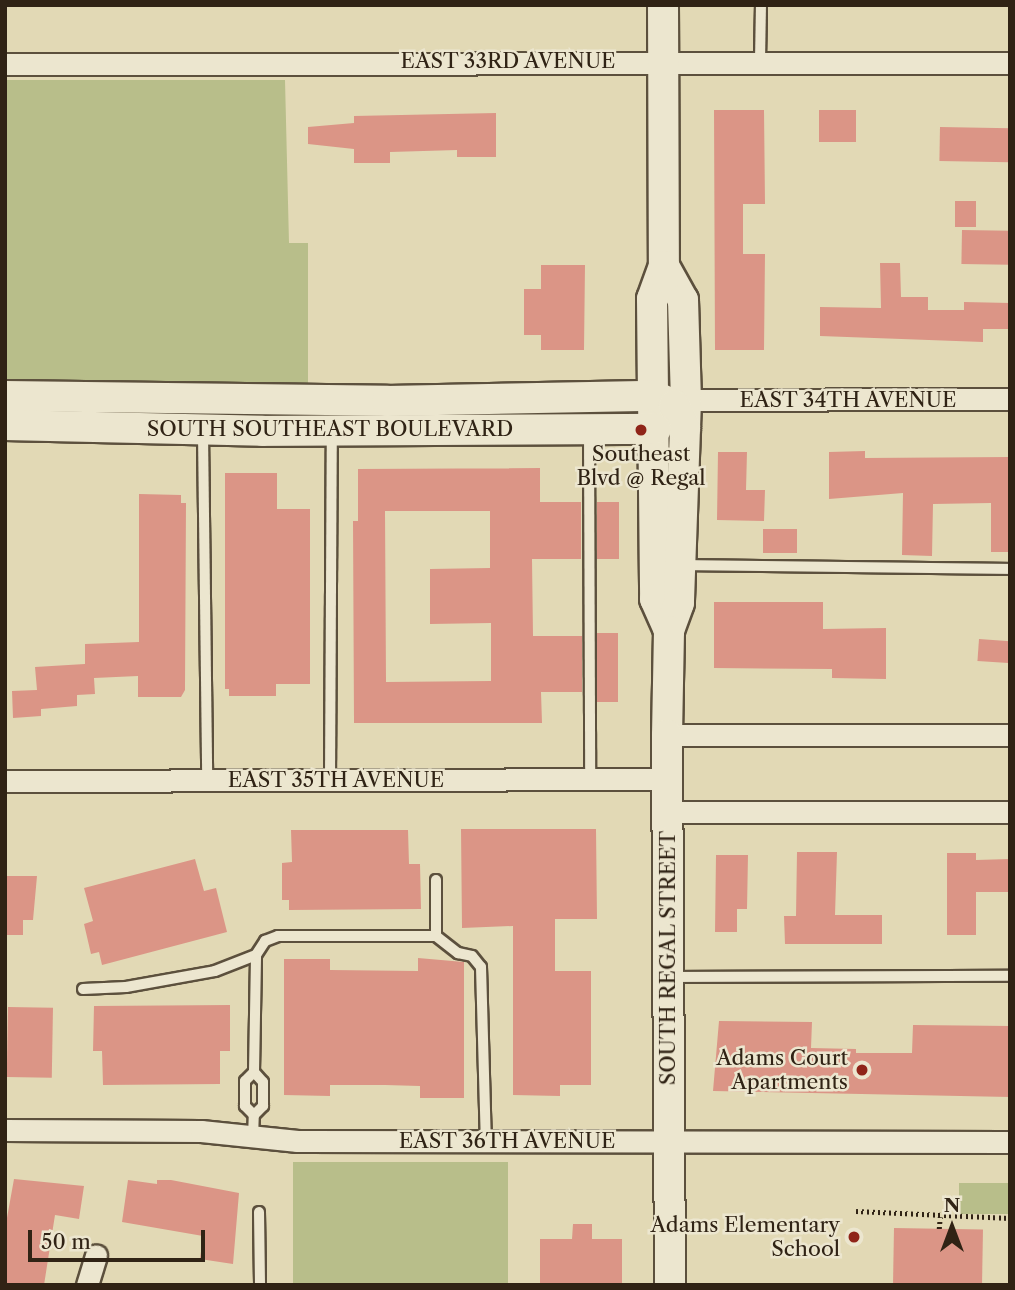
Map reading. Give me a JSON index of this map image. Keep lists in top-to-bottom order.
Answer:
{
  "streets": {
    "main road": ["SOUTH SOUTHEAST BOULEVARD", "SOUTH REGAL STREET"],
    "street": [
      "EAST 33RD AVENUE",
      "EAST 34TH AVENUE",
      "EAST 35TH AVENUE",
      "EAST 36TH AVENUE"
    ]
  },
  "crossings": [
    ["EAST 33RD AVENUE", "SOUTH REGAL STREET"],
    ["EAST 34TH AVENUE", "SOUTH SOUTHEAST BOULEVARD"],
    ["EAST 34TH AVENUE", "SOUTH REGAL STREET"],
    ["SOUTH SOUTHEAST BOULEVARD", "SOUTH REGAL STREET"],
    ["EAST 35TH AVENUE", "SOUTH REGAL STREET"],
    ["SOUTH REGAL STREET", "EAST 36TH AVENUE"]
  ],
  "places": ["Southeast Blvd @ Regal", "Adams Court Apartments", "Adams Elementary School"],
  "scale_bar": "50 m",
  "north": "top"
}
